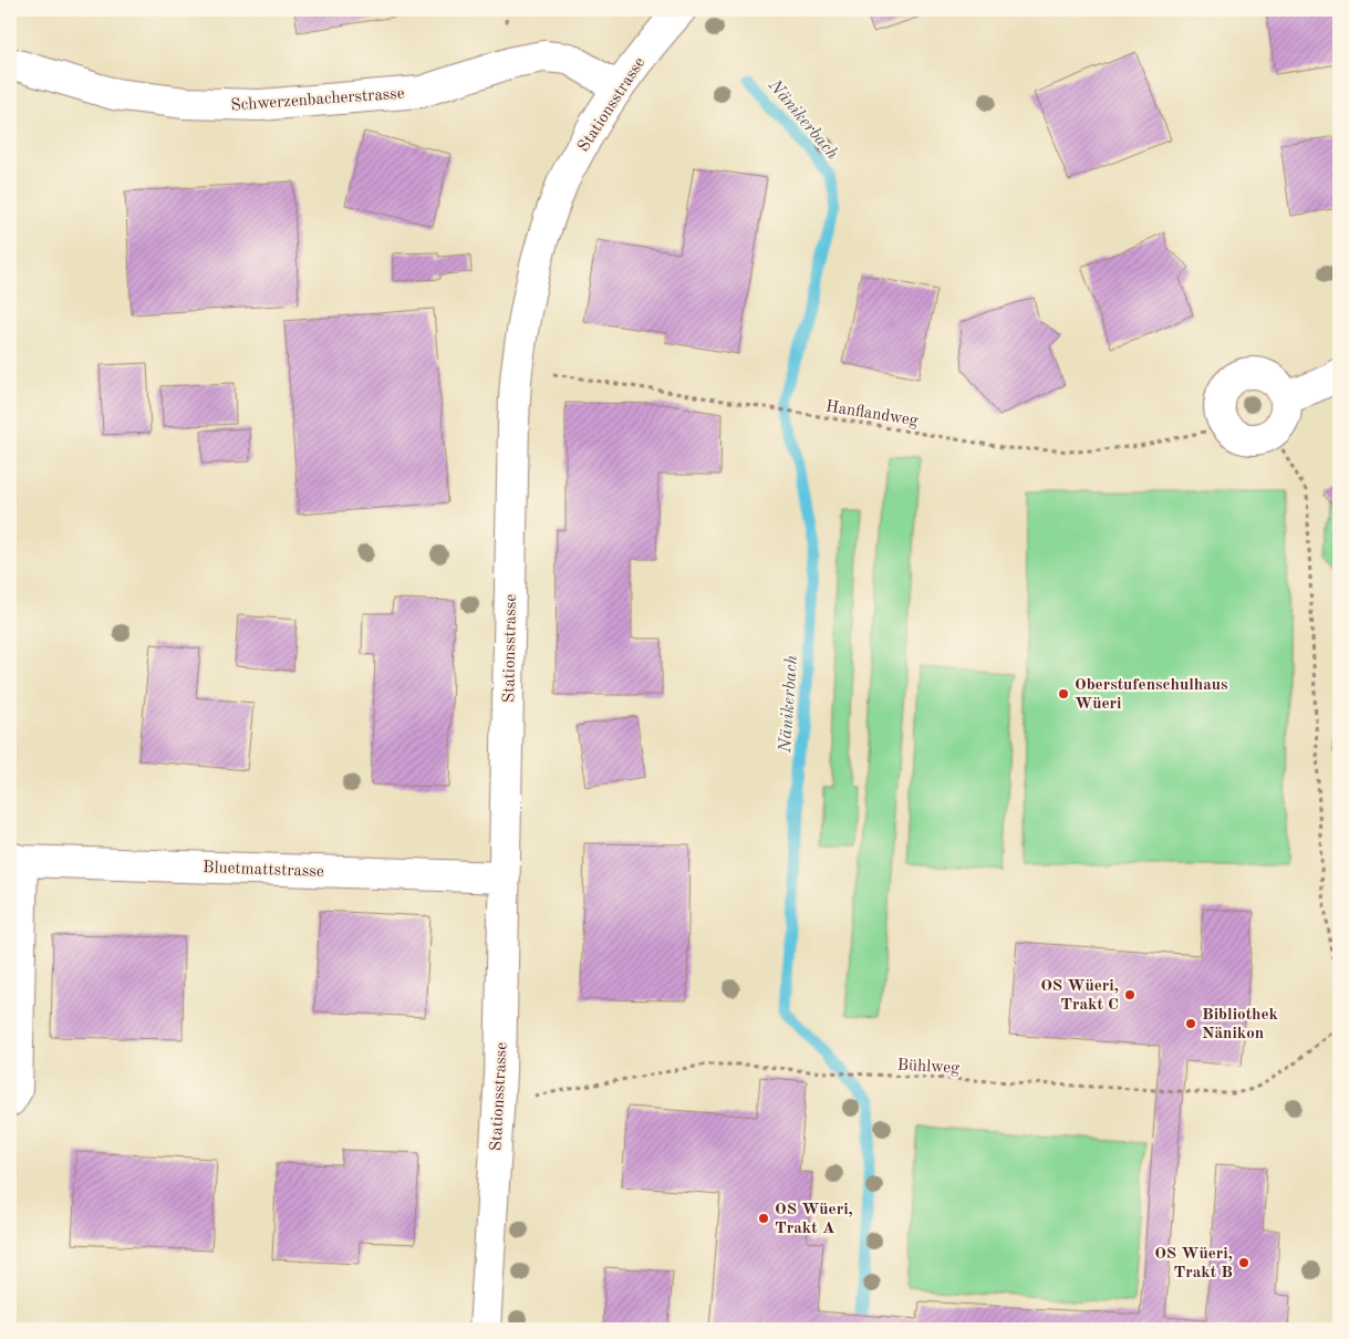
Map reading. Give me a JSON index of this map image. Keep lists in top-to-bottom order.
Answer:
{
  "streets": {
    "street": ["Schwerzenbacherstrasse", "Stationsstrasse", "Bluetmattstrasse"],
    "path": ["Hanflandweg", "Bühlweg"]
  },
  "crossings": [
    ["Schwerzenbacherstrasse", "Stationsstrasse"],
    ["Stationsstrasse", "Hanflandweg"],
    ["Stationsstrasse", "Bluetmattstrasse"],
    ["Stationsstrasse", "Bühlweg"]
  ],
  "water": ["Nänikerbach"],
  "places": [
    "Oberstufenschulhaus Wüeri",
    "OS Wüeri, Trakt C",
    "Bibliothek Nänikon",
    "OS Wüeri, Trakt A",
    "OS Wüeri, Trakt B"
  ]
}
